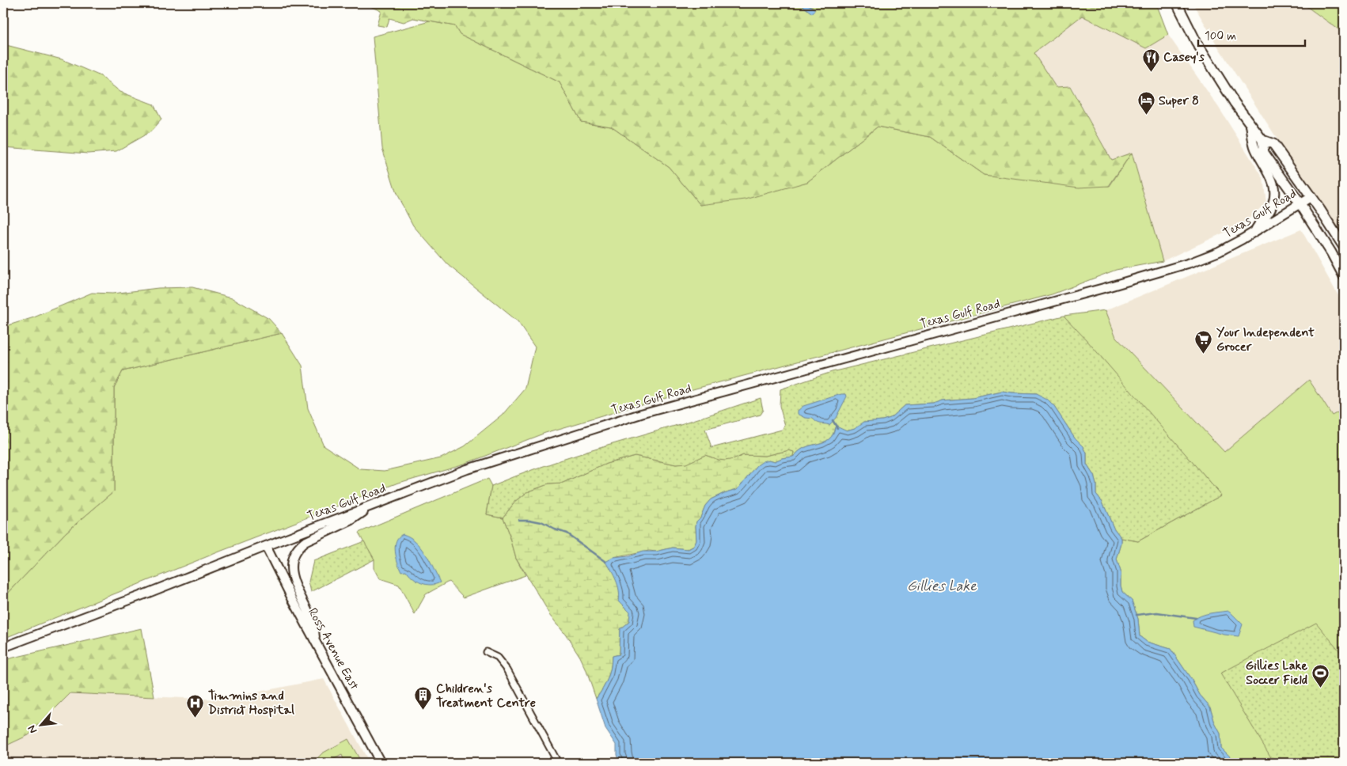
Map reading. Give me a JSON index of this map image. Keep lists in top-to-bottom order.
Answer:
{
  "streets": {
    "main road": ["Texas Gulf Road", "Ross Avenue East"]
  },
  "crossings": [
    ["Texas Gulf Road", "Ross Avenue East"]
  ],
  "water": ["Gillies Lake"],
  "places": {
    "restaurant": ["Casey's"],
    "hotel": ["Super 8"],
    "supermarket": ["Your Independent Grocer"],
    "sports": ["Gillies Lake Soccer Field"],
    "building": ["Children's Treatment Centre"],
    "hospital": ["Timmins and District Hospital"]
  },
  "scale_bar": "100 m",
  "north": "bottom left"
}
